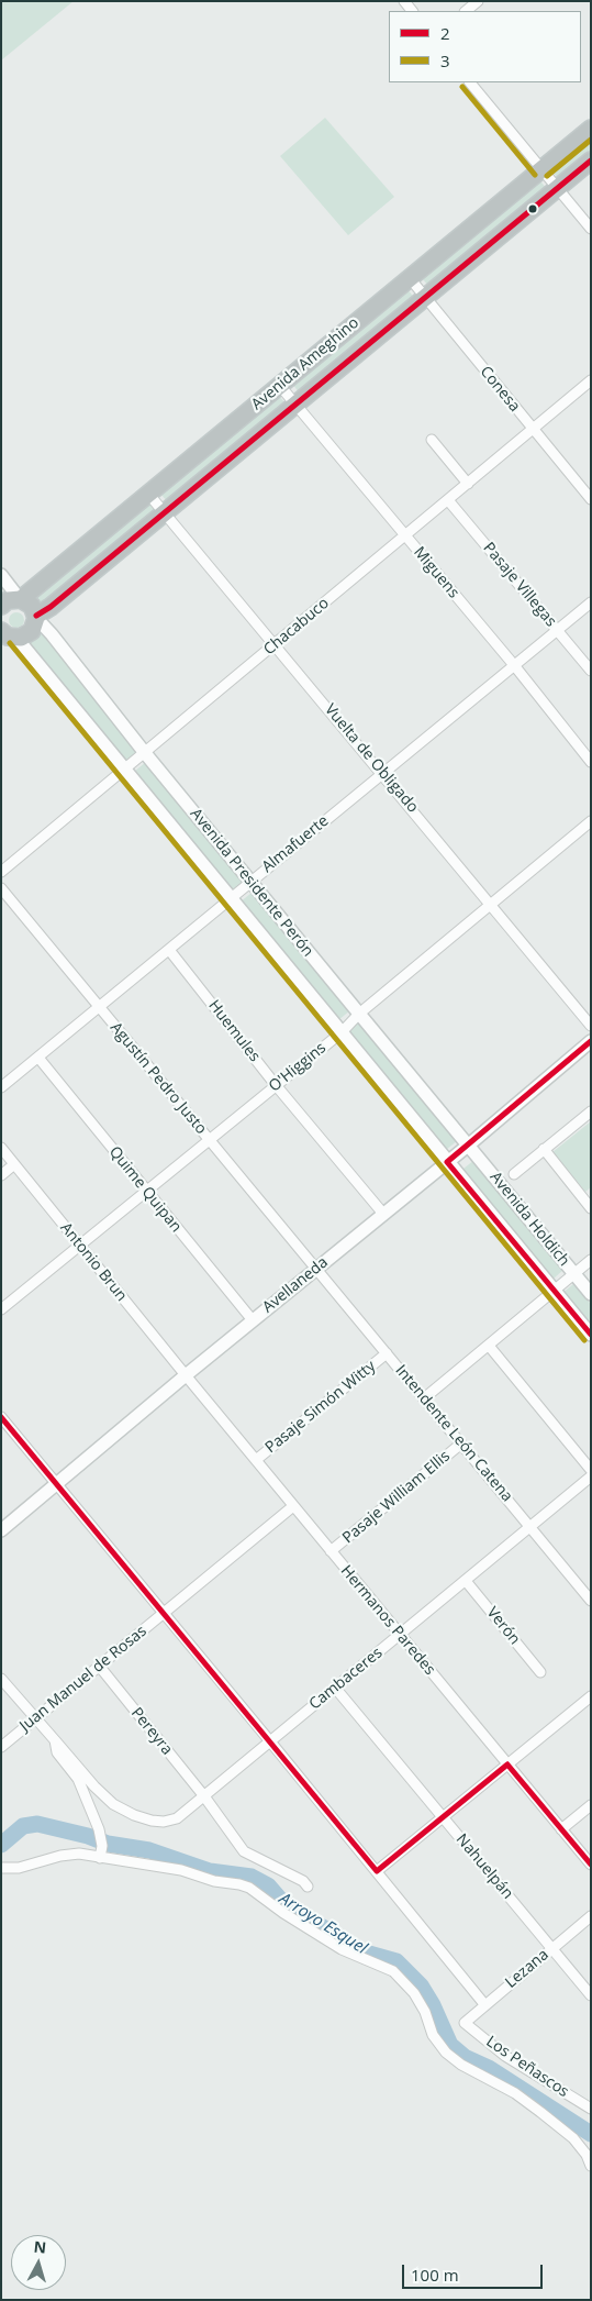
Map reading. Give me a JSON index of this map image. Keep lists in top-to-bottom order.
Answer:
{
  "streets": {
    "highway": ["Avenida Ameghino"],
    "street": [
      "Conesa",
      "Miguens",
      "Pasaje Villegas",
      "Chacabuco",
      "Vuelta de Obligado",
      "Almafuerte",
      "Avenida Presidente Perón",
      "Huemules",
      "O'Higgins",
      "Agustín Pedro Justo",
      "Quime Quipan",
      "Avenida Holdich",
      "Antonio Brun",
      "Avellaneda",
      "Pasaje Simón Witty",
      "Intendente León Catena",
      "Pasaje William Ellis",
      "Hermanos Paredes",
      "Verón",
      "Juan Manuel de Rosas",
      "Cambaceres",
      "Pereyra",
      "Nahuelpán",
      "Lezana",
      "Los Peñascos"
    ]
  },
  "crossings": [
    ["Avenida Ameghino", "Conesa"],
    ["Avenida Ameghino", "Miguens"],
    ["Avenida Ameghino", "Vuelta de Obligado"],
    ["Avenida Ameghino", "Avenida Presidente Perón"],
    ["Conesa", "Chacabuco"],
    ["Miguens", "Chacabuco"],
    ["Miguens", "Almafuerte"],
    ["Pasaje Villegas", "Chacabuco"],
    ["Pasaje Villegas", "Almafuerte"],
    ["Chacabuco", "Vuelta de Obligado"],
    ["Chacabuco", "Avenida Presidente Perón"],
    ["Vuelta de Obligado", "Almafuerte"],
    ["Vuelta de Obligado", "O'Higgins"],
    ["Almafuerte", "Avenida Presidente Perón"],
    ["Almafuerte", "Huemules"],
    ["Almafuerte", "Agustín Pedro Justo"],
    ["Almafuerte", "Quime Quipan"],
    ["Avenida Presidente Perón", "O'Higgins"],
    ["Avenida Presidente Perón", "Avenida Holdich"],
    ["Avenida Presidente Perón", "Avellaneda"],
    ["Huemules", "O'Higgins"],
    ["Huemules", "Avellaneda"],
    ["O'Higgins", "Agustín Pedro Justo"],
    ["O'Higgins", "Quime Quipan"],
    ["O'Higgins", "Antonio Brun"],
    ["Agustín Pedro Justo", "Avellaneda"],
    ["Agustín Pedro Justo", "Intendente León Catena"],
    ["Quime Quipan", "Avellaneda"],
    ["Avenida Holdich", "Avellaneda"],
    ["Antonio Brun", "Avellaneda"],
    ["Antonio Brun", "Hermanos Paredes"],
    ["Avellaneda", "Intendente León Catena"],
    ["Avellaneda", "Hermanos Paredes"],
    ["Pasaje Simón Witty", "Intendente León Catena"],
    ["Pasaje Simón Witty", "Hermanos Paredes"],
    ["Intendente León Catena", "Pasaje William Ellis"],
    ["Intendente León Catena", "Cambaceres"],
    ["Pasaje William Ellis", "Hermanos Paredes"],
    ["Hermanos Paredes", "Juan Manuel de Rosas"],
    ["Hermanos Paredes", "Cambaceres"],
    ["Verón", "Cambaceres"],
    ["Juan Manuel de Rosas", "Pereyra"],
    ["Cambaceres", "Pereyra"],
    ["Cambaceres", "Nahuelpán"],
    ["Nahuelpán", "Lezana"],
    ["Lezana", "Los Peñascos"]
  ],
  "water": ["Arroyo Esquel"],
  "lines": ["transit line 3", "transit line 2"],
  "legend": ["2", "3"],
  "scale_bar": "100 m",
  "north": "top"
}
